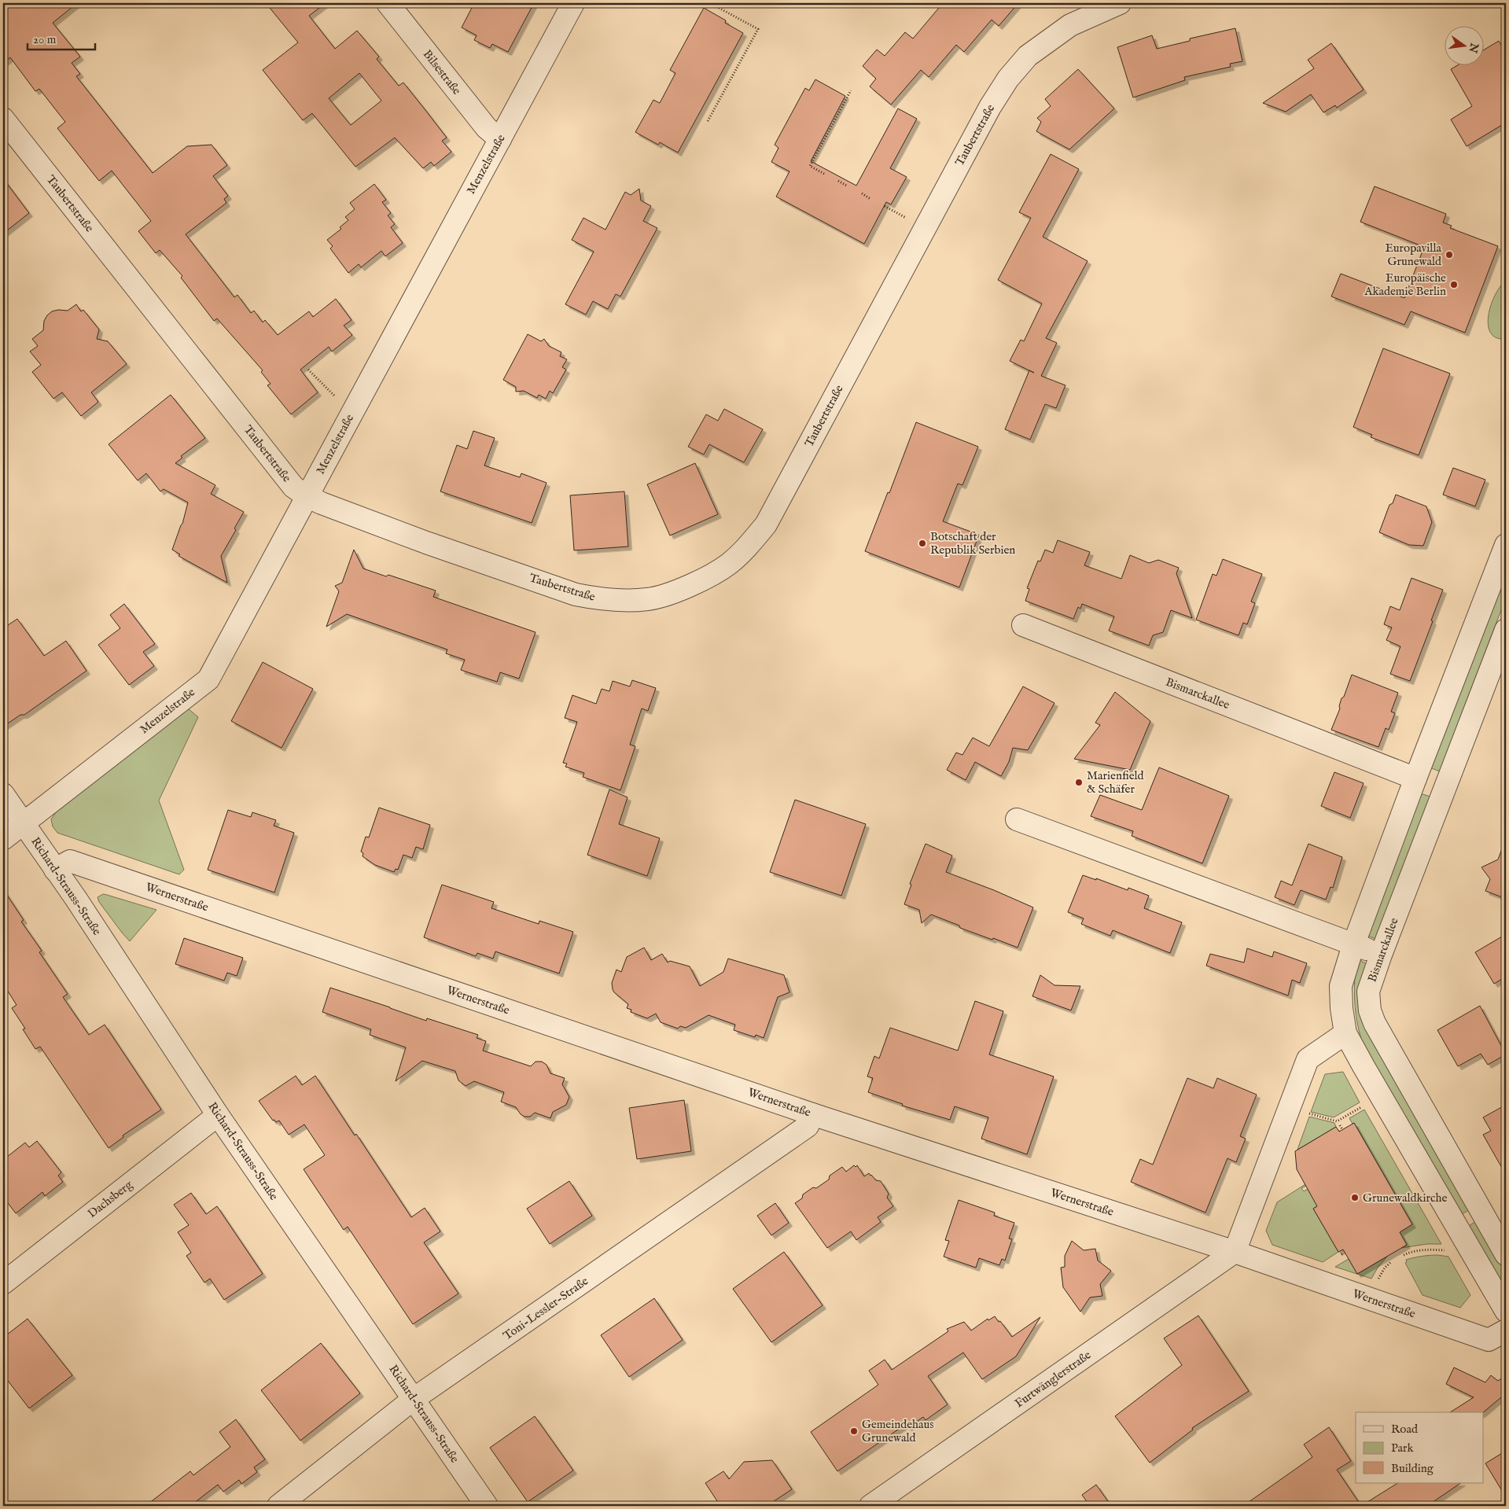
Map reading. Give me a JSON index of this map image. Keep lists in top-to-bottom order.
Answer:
{
  "streets": {
    "street": [
      "Bilsestraße",
      "Taubertstraße",
      "Menzelstraße",
      "Bismarckallee",
      "Richard-Strauss-Straße",
      "Wernerstraße",
      "Dachsberg",
      "Toni-Lessler-Straße",
      "Furtwänglerstraße"
    ]
  },
  "crossings": [
    ["Bilsestraße", "Menzelstraße"],
    ["Taubertstraße", "Menzelstraße"],
    ["Menzelstraße", "Richard-Strauss-Straße"],
    ["Richard-Strauss-Straße", "Wernerstraße"],
    ["Richard-Strauss-Straße", "Dachsberg"],
    ["Richard-Strauss-Straße", "Toni-Lessler-Straße"],
    ["Wernerstraße", "Toni-Lessler-Straße"],
    ["Wernerstraße", "Furtwänglerstraße"]
  ],
  "places": [
    "Europavilla Grunewald",
    "Europäische Akademie Berlin",
    "Botschaft der Republik Serbien",
    "Marienfield & Schäfer",
    "Grunewaldkirche",
    "Gemeindehaus Grunewald"
  ],
  "legend": ["Road", "Park", "Building"],
  "scale_bar": "20 m",
  "north": "right"
}
